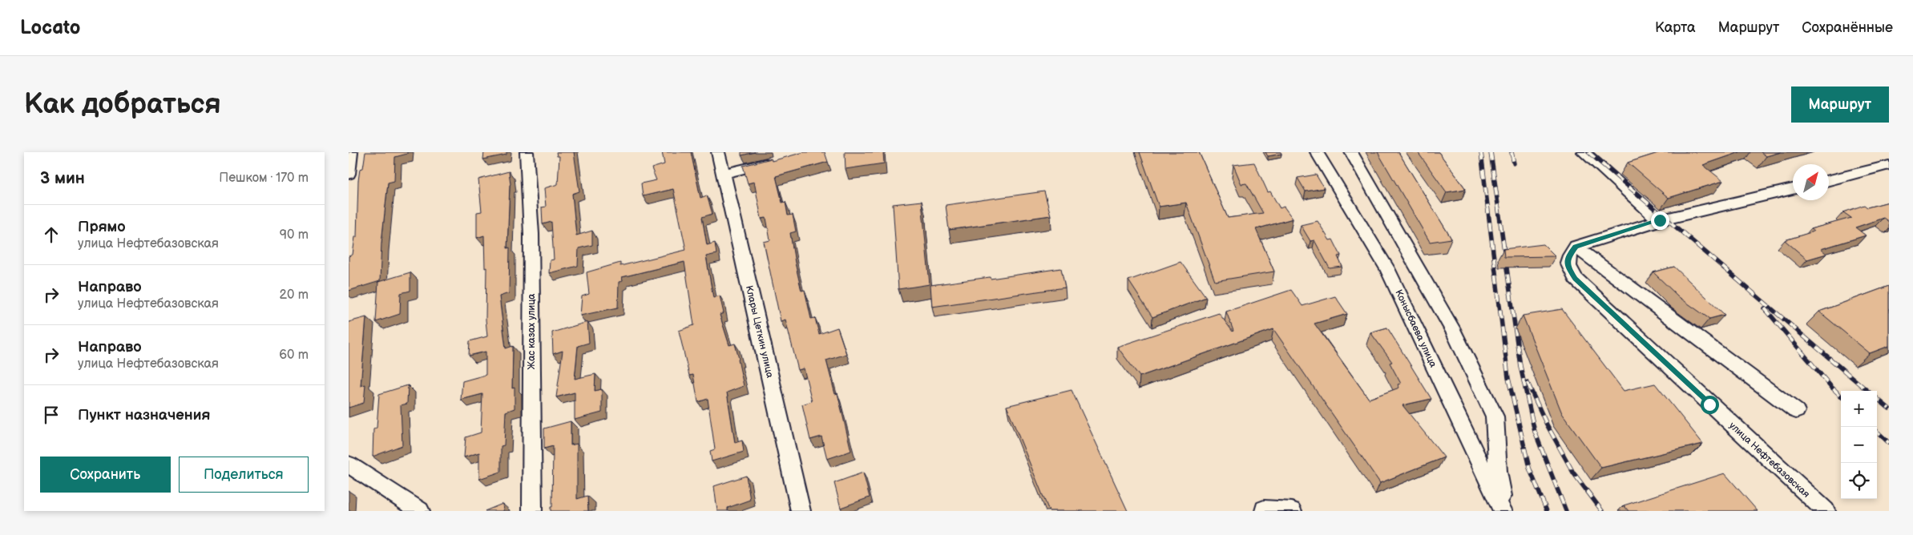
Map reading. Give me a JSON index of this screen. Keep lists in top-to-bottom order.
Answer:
{
  "streets": {
    "street": [
      "Конысбаева улица",
      "Жас казах улица",
      "Клары Цеткин улица",
      "улица Нефтебазовская"
    ]
  },
  "north": "top right",
  "page": {
    "header": "Locato",
    "nav": ["Карта", "Маршрут", "Сохранённые"],
    "buttons": [
      "Маршрут",
      ["Сохранить", "Поделиться"]
    ],
    "title": "Как добраться",
    "heading": ["3 мин", "Пешком · 170 m"],
    "list": [
      ["Прямо", "улица Нефтебазовская", "90 m"],
      ["Направо", "улица Нефтебазовская", "20 m"],
      ["Направо", "улица Нефтебазовская", "60 m"],
      "Пункт назначения"
    ],
    "map_buttons": ["+", "−"]
  }
}
